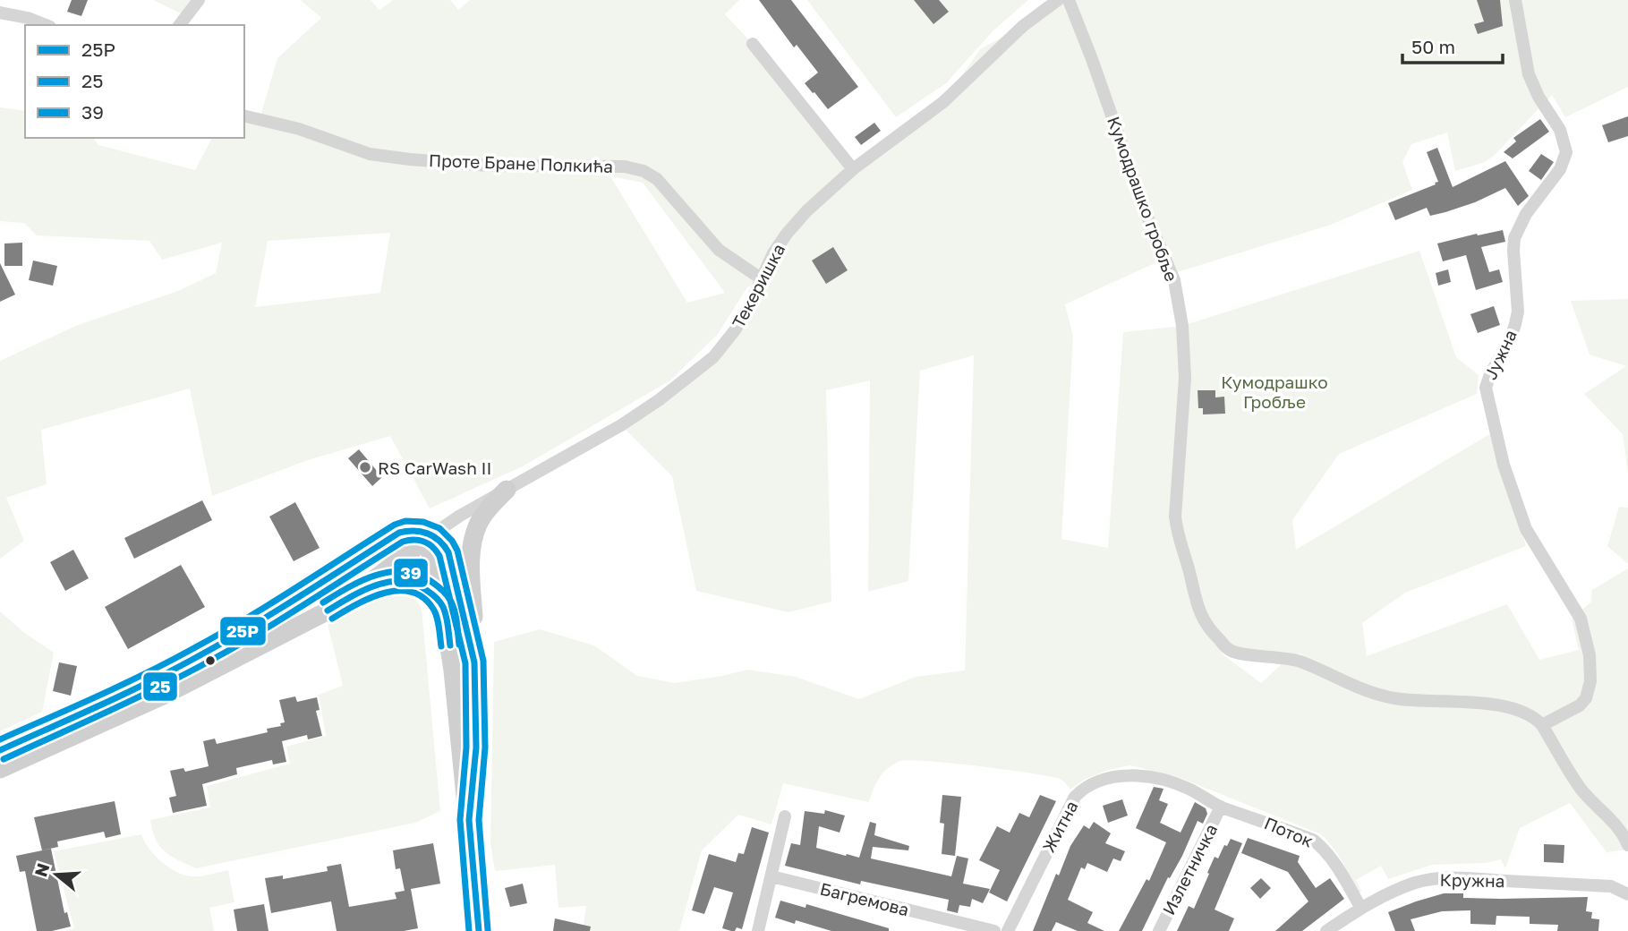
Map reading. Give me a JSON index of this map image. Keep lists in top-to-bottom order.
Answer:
{
  "streets": {
    "street": [
      "Проте Бране Полкића",
      "Кумодрашко гробље",
      "Текеришка",
      "Јужна",
      "Житна",
      "Поток",
      "Излетничка",
      "Кружна",
      "Багремова"
    ]
  },
  "crossings": [
    ["Проте Бране Полкића", "Текеришка"],
    ["Кумодрашко гробље", "Јужна"],
    ["Житна", "Поток"],
    ["Житна", "Излетничка"],
    ["Поток", "Излетничка"],
    ["Поток", "Кружна"]
  ],
  "parks": ["Кумодрашко Гробље"],
  "places": ["RS CarWash II"],
  "lines": ["transit line 39", "transit line 25P", "transit line 25"],
  "legend": ["25P", "25", "39"],
  "scale_bar": "50 m",
  "north": "left"
}
